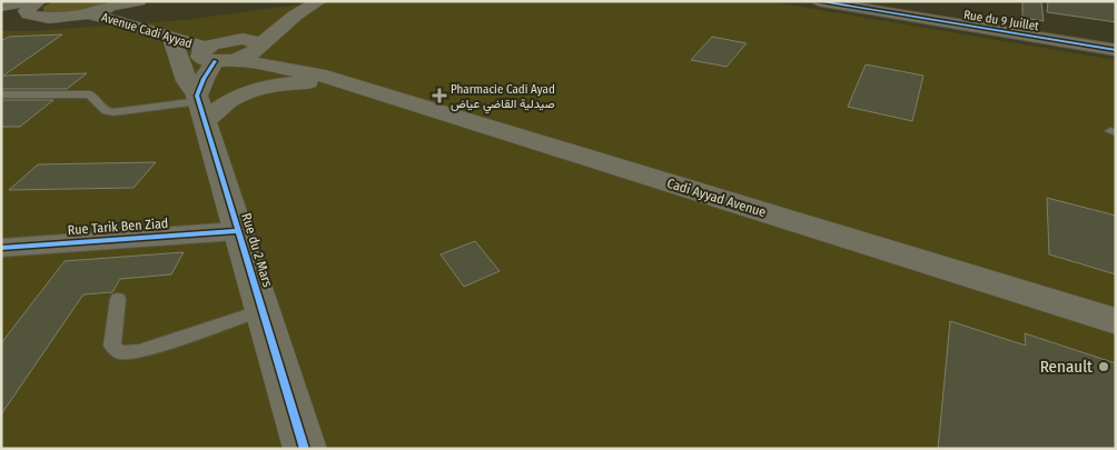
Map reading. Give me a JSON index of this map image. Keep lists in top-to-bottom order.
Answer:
{
  "streets": {
    "main road": ["Avenue Cadi Ayyad", "Cadi Ayyad Avenue", "Rue du 2 Mars"],
    "street": ["Rue du 9 Juillet", "Rue Tarik Ben Ziad"]
  },
  "crossings": [
    ["Avenue Cadi Ayyad", "Cadi Ayyad Avenue"],
    ["Avenue Cadi Ayyad", "Rue du 2 Mars"],
    ["Rue Tarik Ben Ziad", "Rue du 2 Mars"]
  ],
  "places": {
    "health": ["Pharmacie Cadi Ayad صيدلية القاضي عياض"],
    "other": ["Renault"]
  }
}
